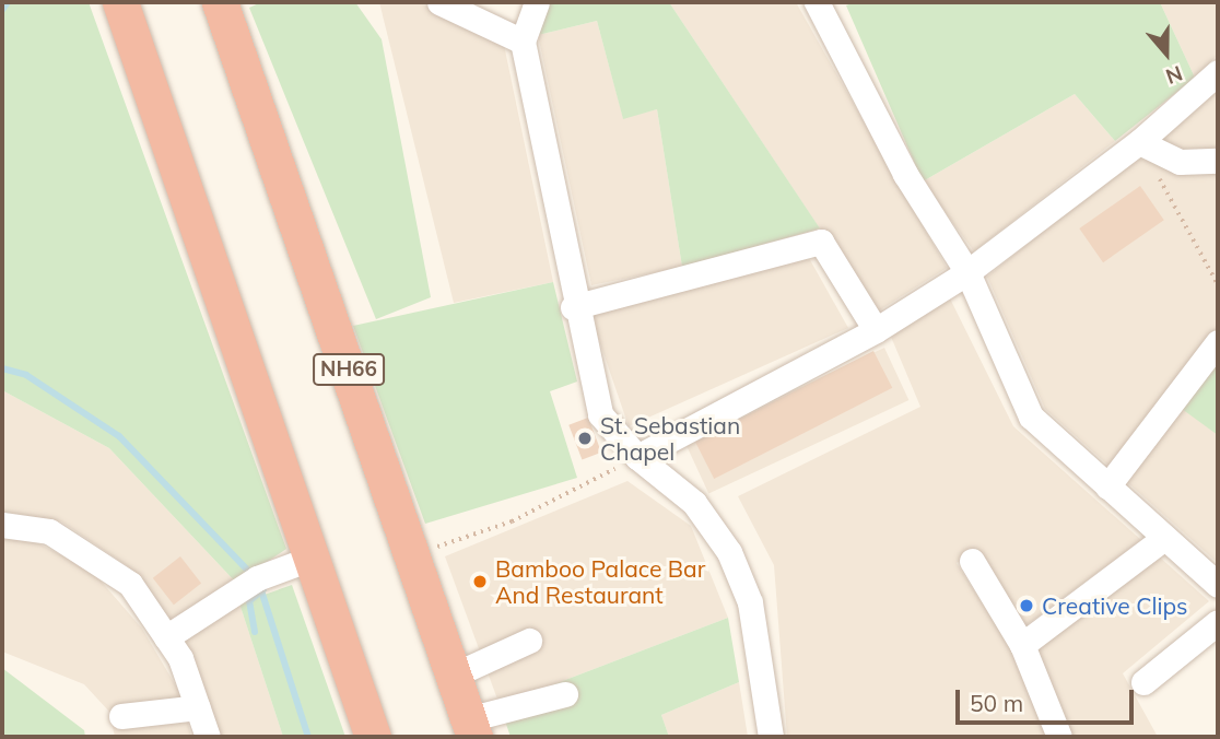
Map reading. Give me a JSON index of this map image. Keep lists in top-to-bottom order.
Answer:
{
  "streets": {
    "highway": ["NH66"]
  },
  "places": ["St. Sebastian Chapel", "Bamboo Palace Bar And Restaurant", "Creative Clips"],
  "scale_bar": "50 m",
  "north": "bottom"
}
